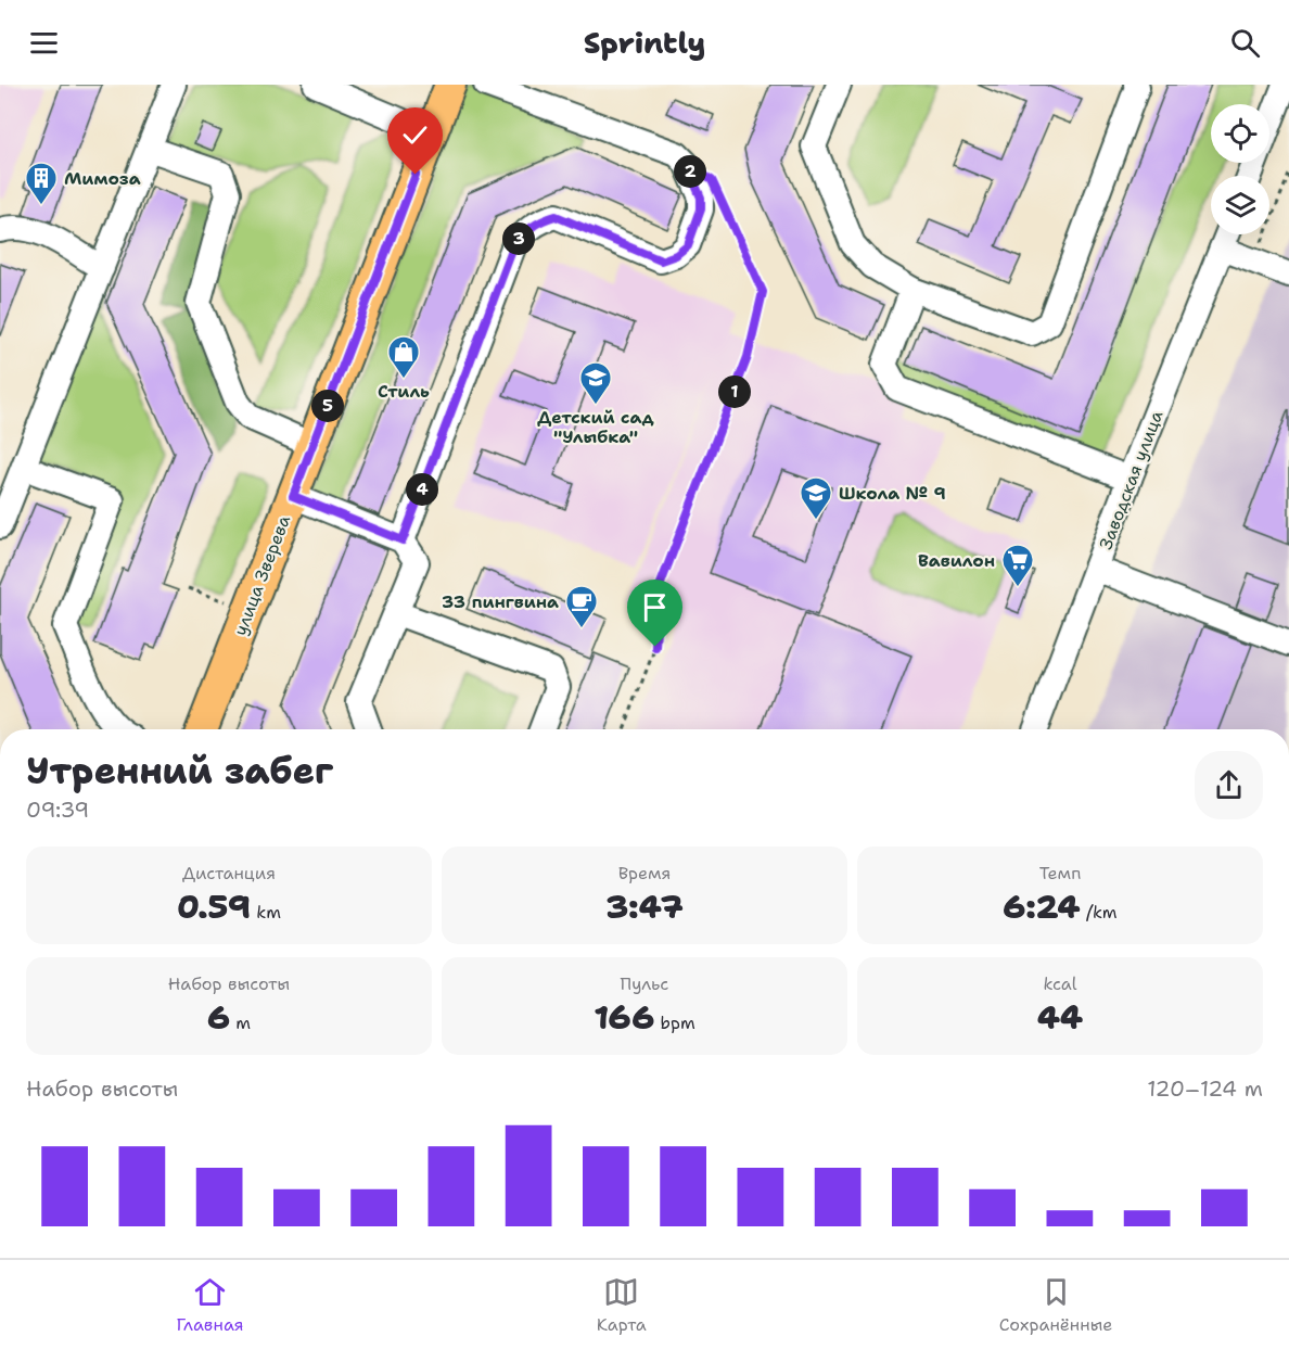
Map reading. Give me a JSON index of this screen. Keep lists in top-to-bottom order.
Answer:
{
  "streets": {
    "main road": ["улица Зверева"],
    "street": ["Заводская улица"]
  },
  "places": {
    "building": ["Мимоза"],
    "shop": ["Стиль"],
    "school or university": ["Детский сад \"Улыбка\"", "Школа № 9"],
    "supermarket": ["Вавилон"],
    "cafe": ["33 пингвина"]
  },
  "page": {
    "header": "Sprintly",
    "pins": [
      "2",
      "3",
      "1",
      "5",
      "4"
    ],
    "heading": ["Утренний забег", "09:39"],
    "stats": [
      ["Дистанция", "0.59 km"],
      ["Время", "3:47"],
      ["Темп", "6:24 /km"],
      ["Набор высоты", "6 m"],
      ["Пульс", "166 bpm"],
      ["kcal", "44"]
    ],
    "chart": ["Набор высоты", "120–124 m"],
    "tabs": ["Главная", "Карта", "Сохранённые"]
  }
}
